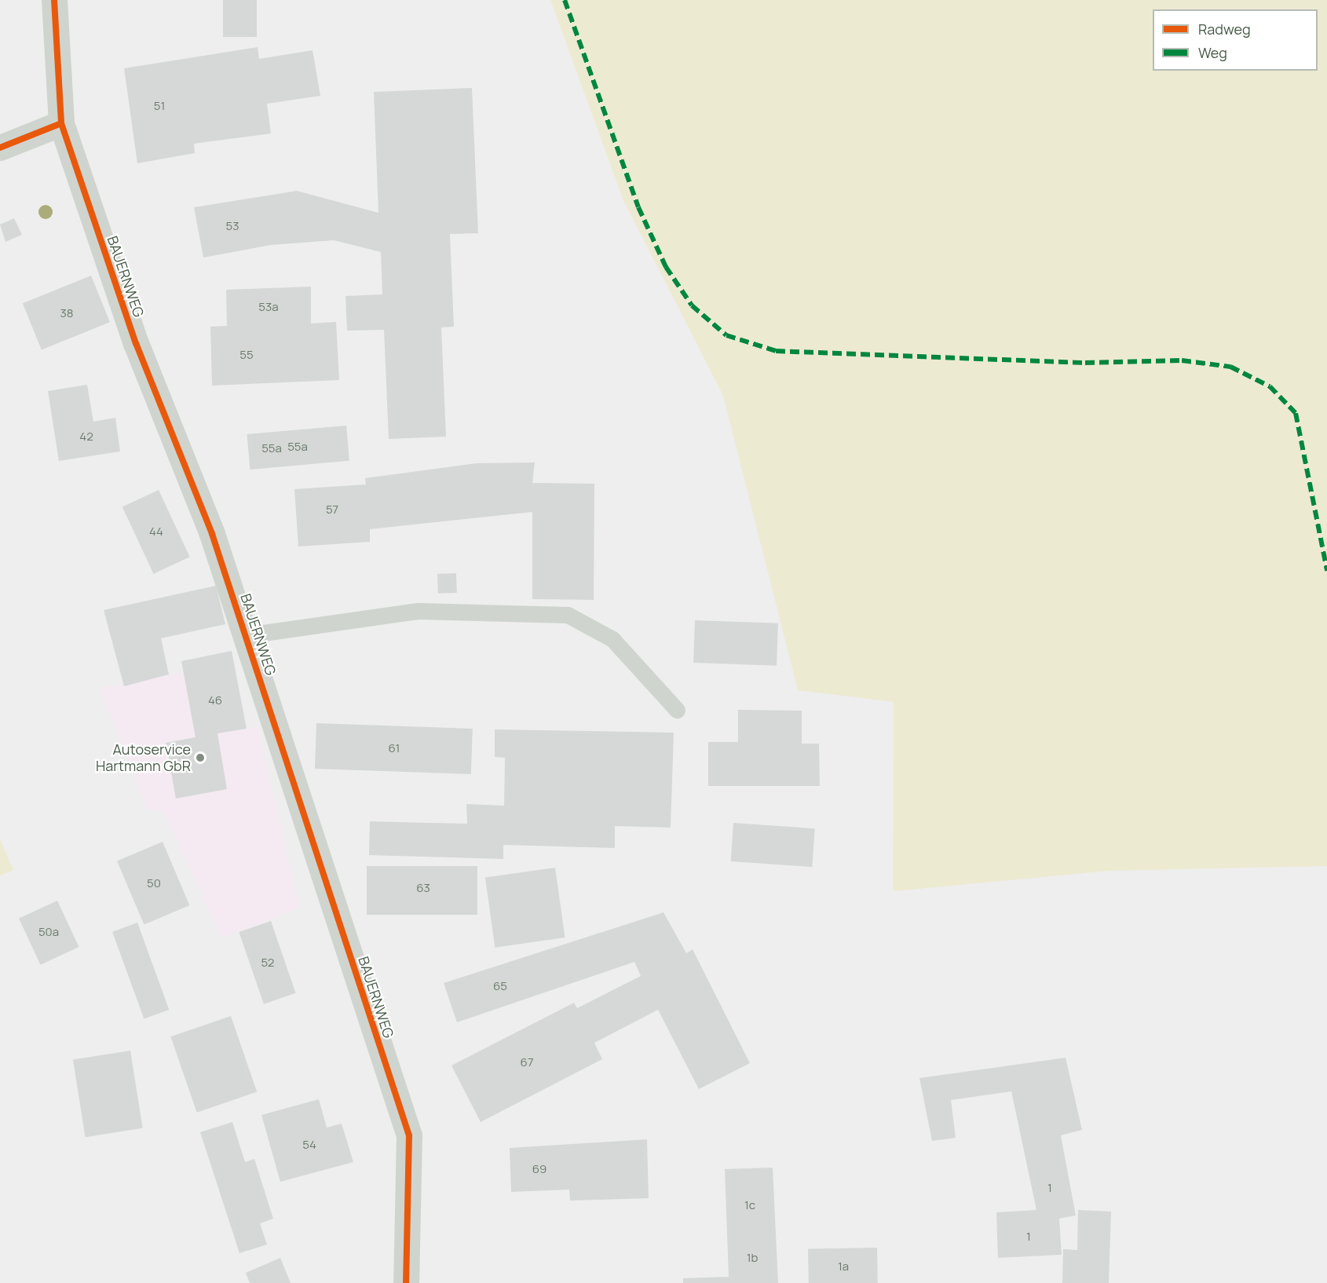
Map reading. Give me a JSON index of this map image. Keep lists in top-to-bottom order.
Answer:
{
  "streets": {
    "street": ["BAUERNWEG"]
  },
  "places": ["Autoservice Hartmann GbR"],
  "house_numbers": [
    "51",
    "53",
    "53a",
    "38",
    "55",
    "42",
    "55a",
    "55a",
    "57",
    "44",
    "46",
    "61",
    "50",
    "63",
    "50a",
    "52",
    "65",
    "67",
    "54",
    "69",
    "1",
    "1c",
    "1",
    "1b",
    "1a"
  ],
  "legend": ["Radweg", "Weg"]
}
